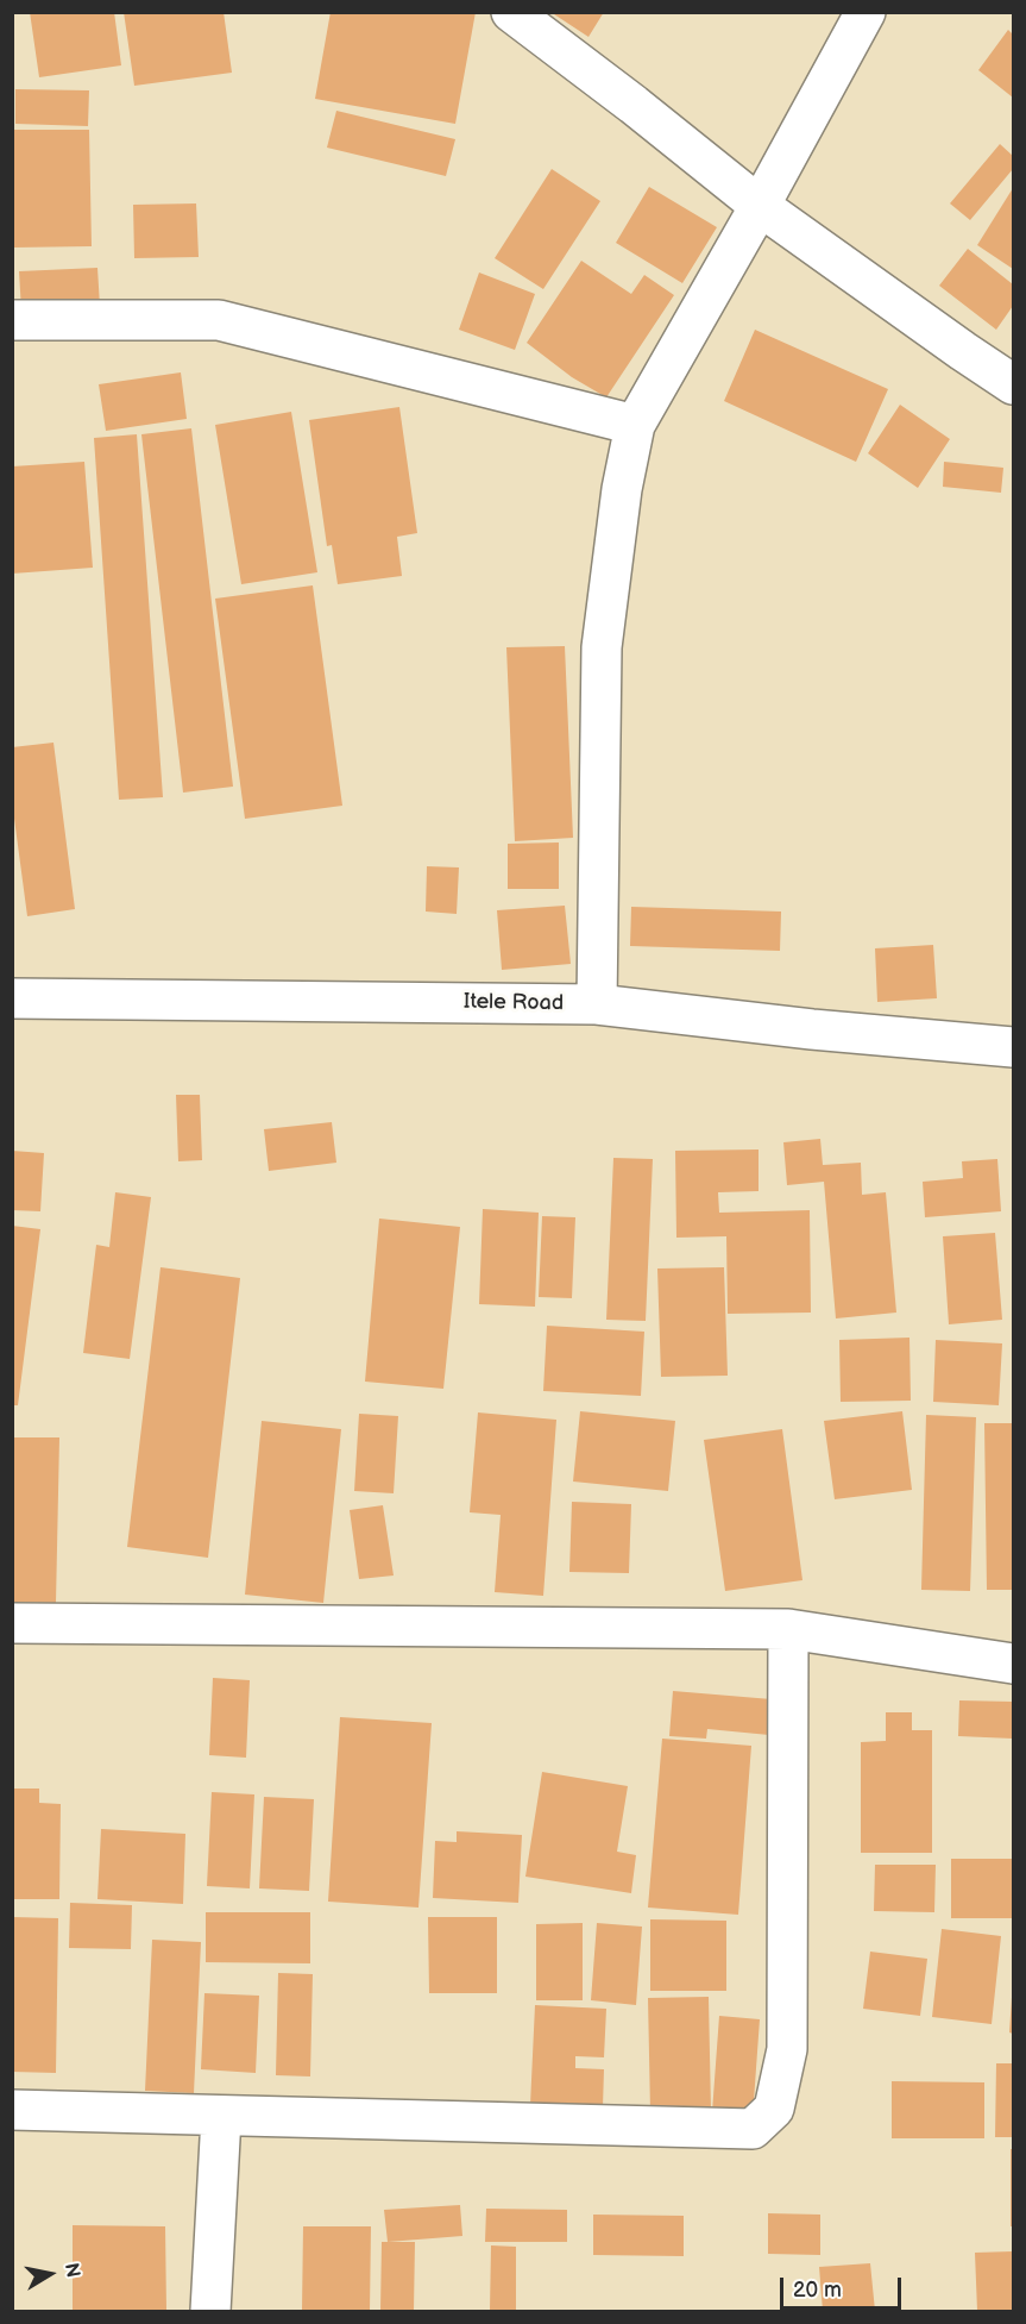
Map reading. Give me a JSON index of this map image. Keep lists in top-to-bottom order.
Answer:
{
  "streets": {
    "street": ["Itele Road"]
  },
  "scale_bar": "20 m",
  "north": "right"
}
